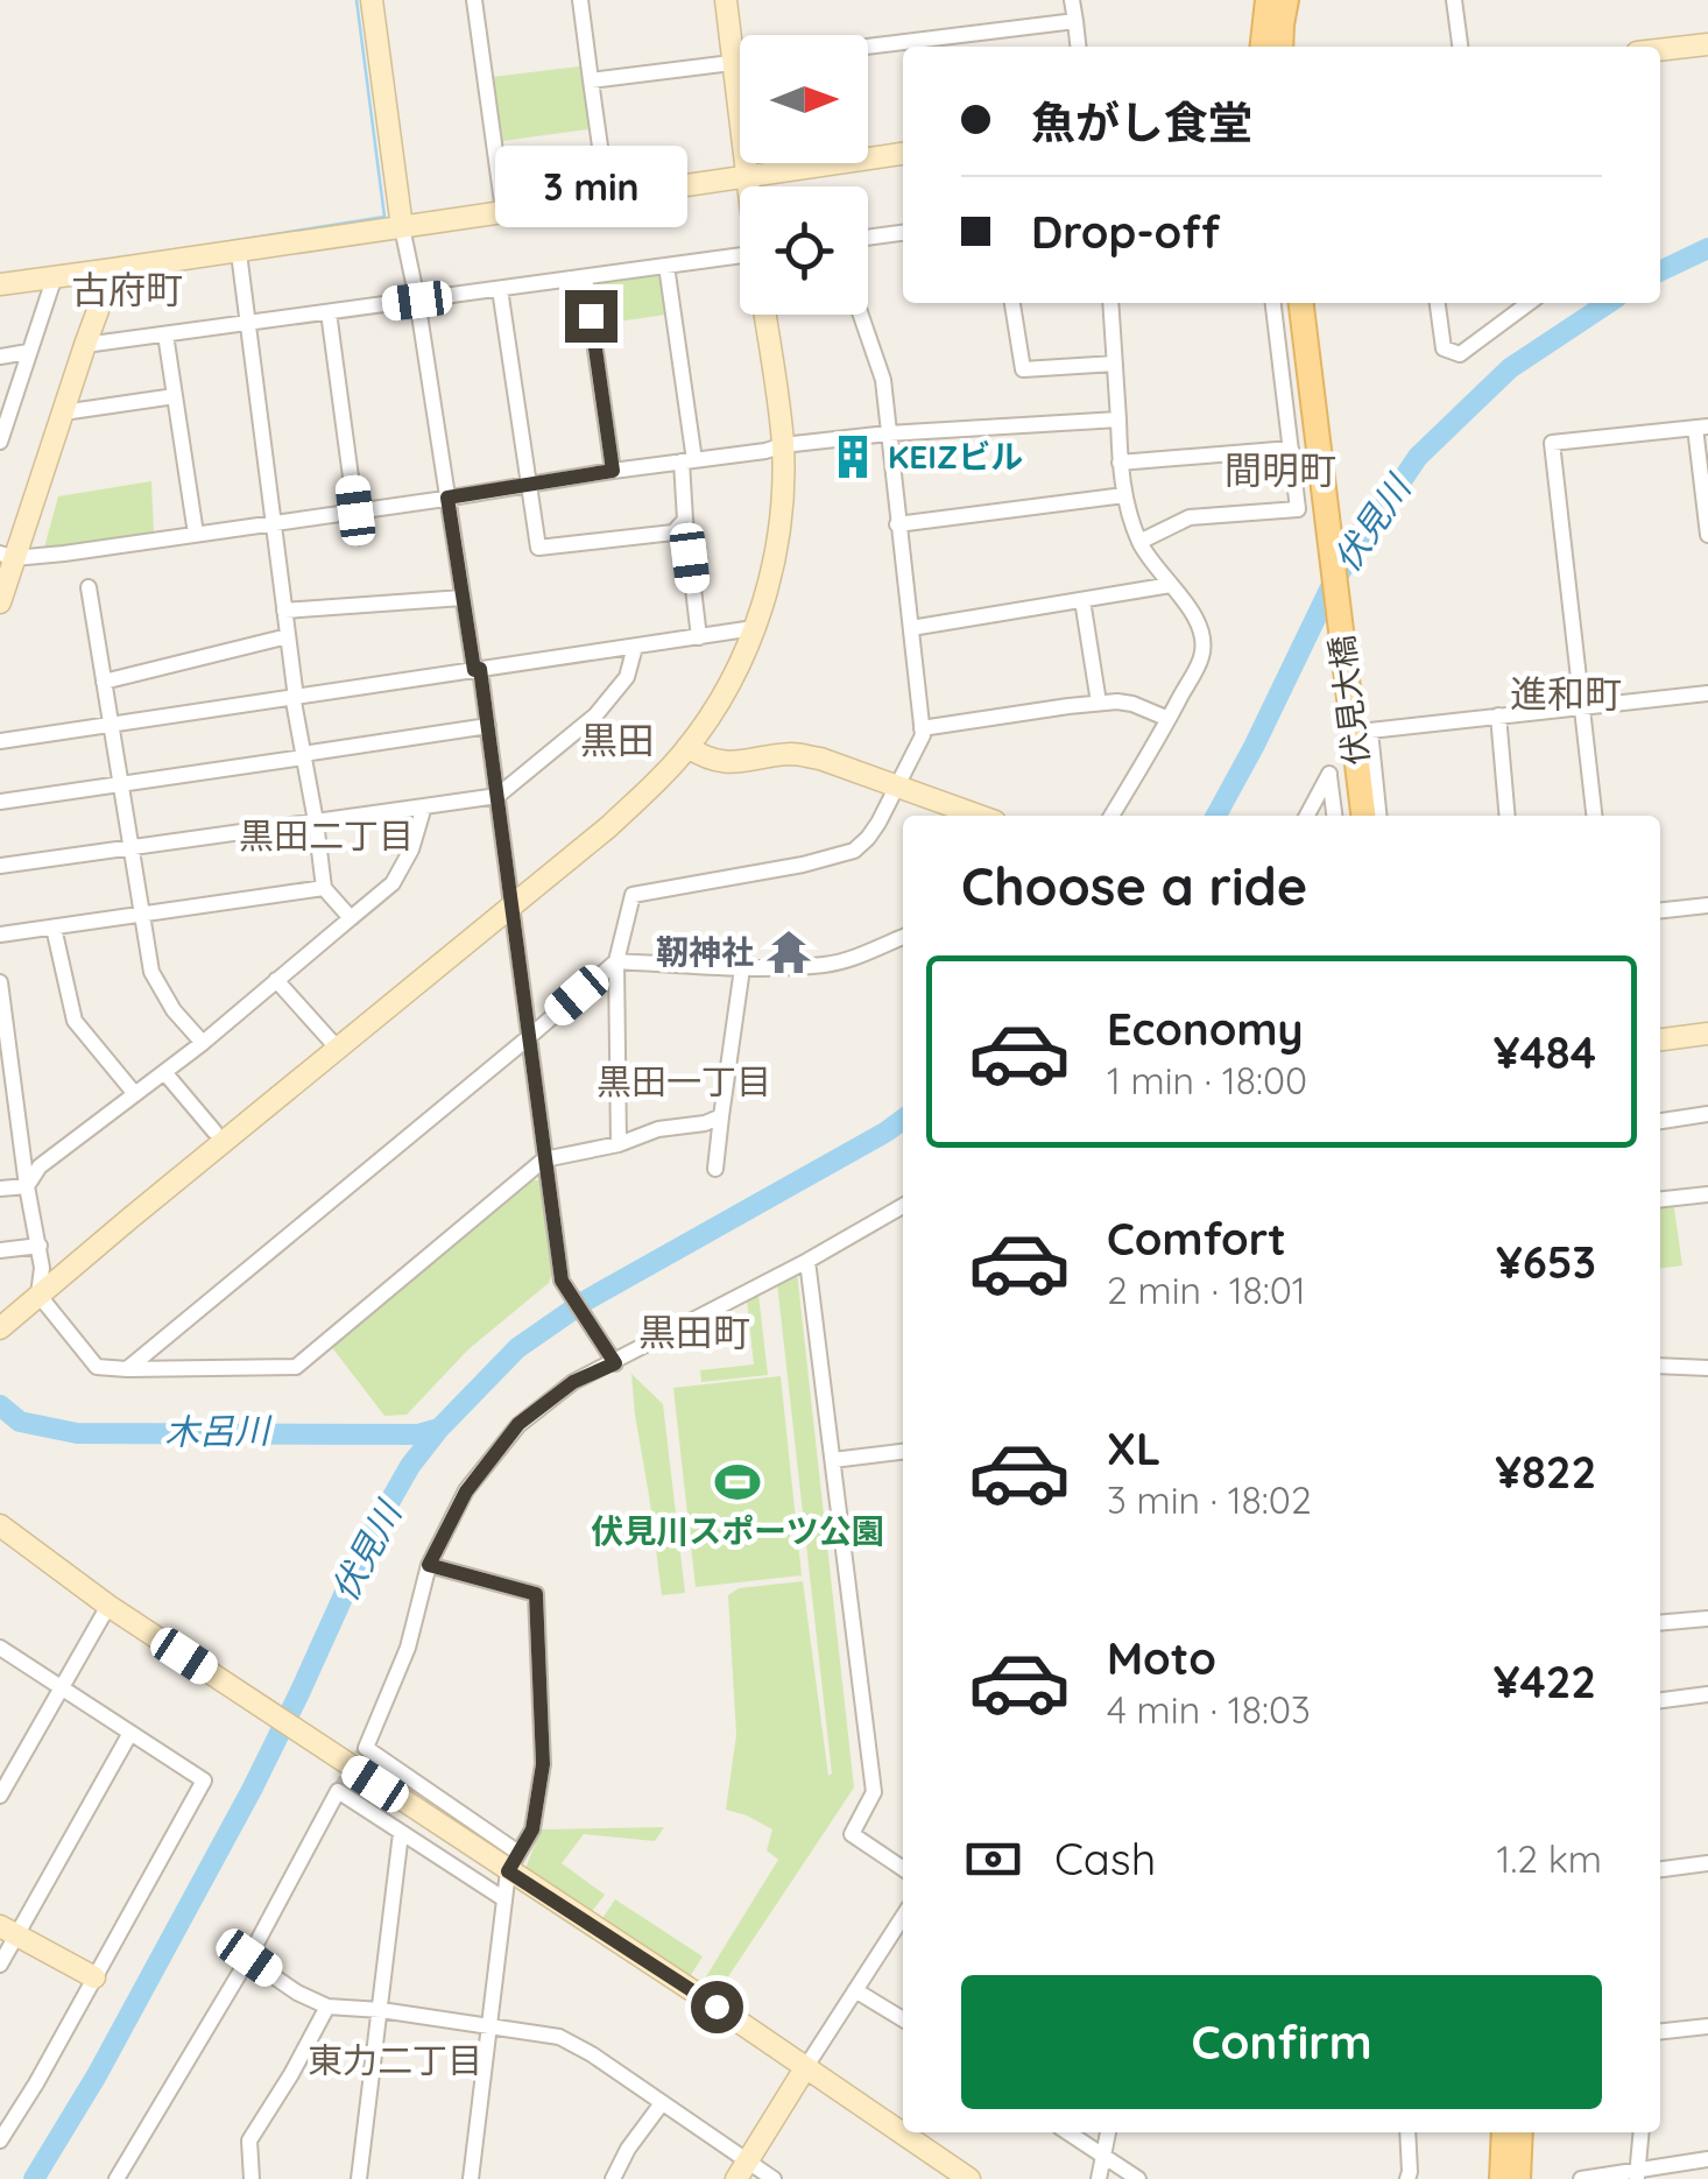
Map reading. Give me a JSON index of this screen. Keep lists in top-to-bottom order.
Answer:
{
  "streets": {
    "main road": ["伏見大橋"]
  },
  "districts": [
    "古府町",
    "間明町",
    "進和町",
    "黒田",
    "黒田二丁目",
    "黒田一丁目",
    "黒田町",
    "東力二丁目"
  ],
  "water": ["伏見川", "木呂川"],
  "places": {
    "building": ["KEIZビル"],
    "temple": ["靭神社"],
    "sports": ["伏見川スポーツ公園"]
  },
  "north": "right",
  "page": {
    "banner": ["魚がし食堂", "Drop-off"],
    "bubble": "3 min",
    "heading": "Choose a ride",
    "list": [
      {
        "name": "Economy",
        "note": "1 min · 18:00",
        "value": "¥484"
      },
      {
        "name": "Comfort",
        "note": "2 min · 18:01",
        "value": "¥653"
      },
      {
        "name": "XL",
        "note": "3 min · 18:02",
        "value": "¥822"
      },
      {
        "name": "Moto",
        "note": "4 min · 18:03",
        "value": "¥422"
      }
    ],
    "pay": ["Cash", "1.2 km"],
    "buttons": "Confirm"
  }
}
